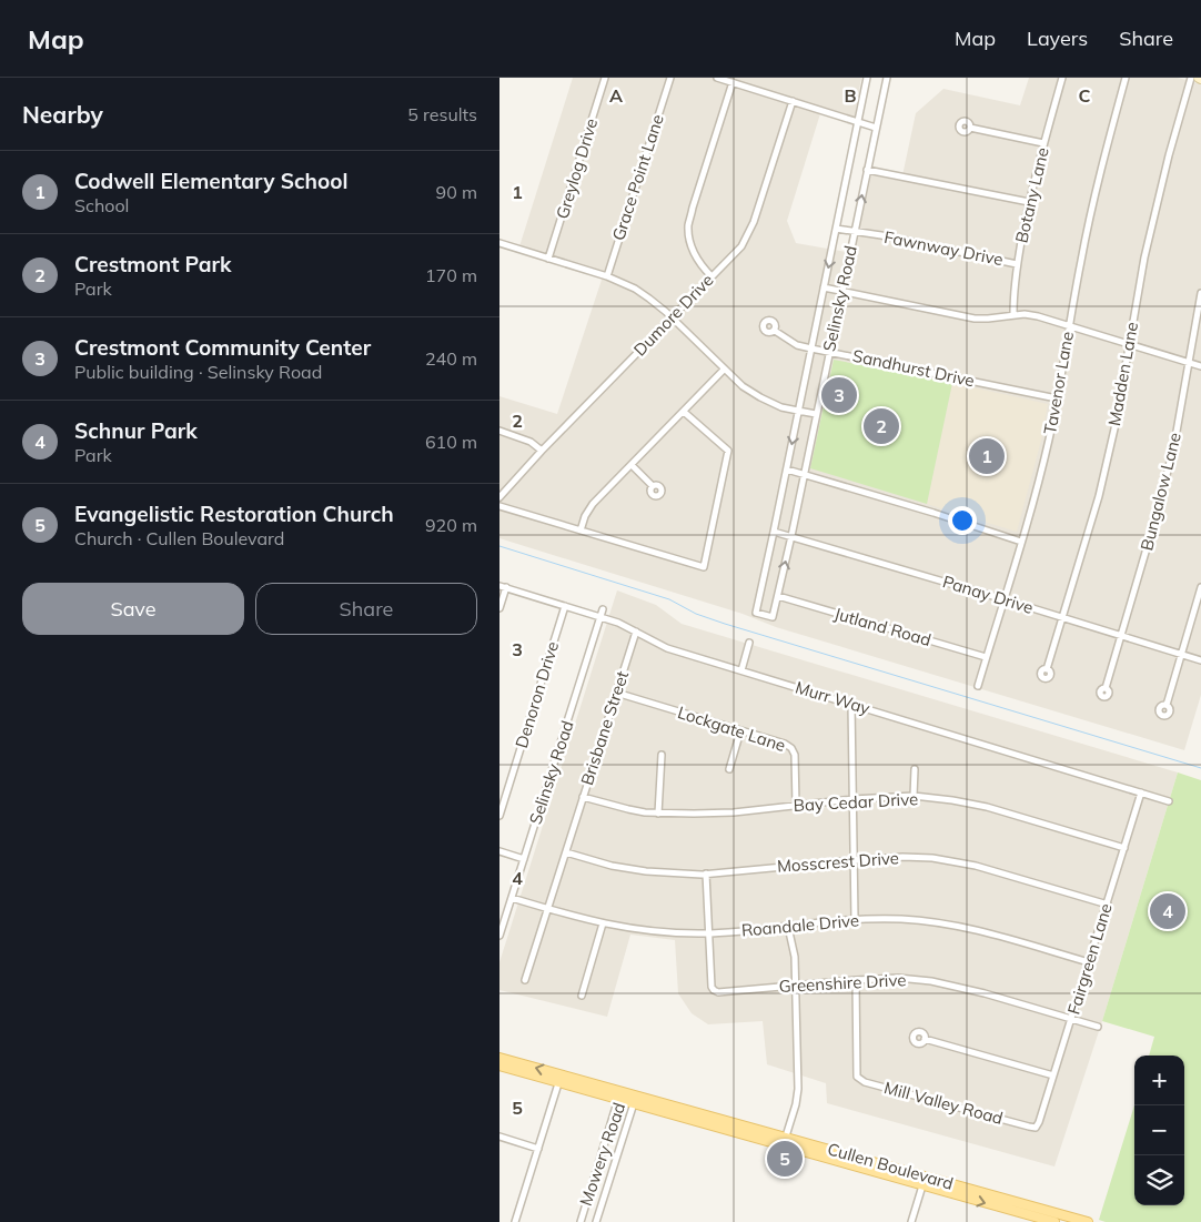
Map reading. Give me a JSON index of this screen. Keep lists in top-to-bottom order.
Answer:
{
  "streets": {
    "main road": ["Cullen Boulevard"],
    "street": [
      "Greylog Drive",
      "Grace Point Lane",
      "Botany Lane",
      "Fawnway Drive",
      "Selinsky Road",
      "Dumore Drive",
      "Sandhurst Drive",
      "Madden Lane",
      "Tavenor Lane",
      "Bungalow Lane",
      "Panay Drive",
      "Jutland Road",
      "Denoron Drive",
      "Murr Way",
      "Brisbane Street",
      "Lockgate Lane",
      "Bay Cedar Drive",
      "Mosscrest Drive",
      "Roandale Drive",
      "Fairgreen Lane",
      "Greenshire Drive",
      "Mill Valley Road",
      "Mowery Road"
    ]
  },
  "crossings": [
    ["Botany Lane", "Fawnway Drive"],
    ["Fawnway Drive", "Selinsky Road"],
    ["Selinsky Road", "Sandhurst Drive"],
    ["Selinsky Road", "Panay Drive"],
    ["Selinsky Road", "Jutland Road"],
    ["Selinsky Road", "Murr Way"],
    ["Selinsky Road", "Roandale Drive"],
    ["Sandhurst Drive", "Tavenor Lane"],
    ["Madden Lane", "Panay Drive"],
    ["Tavenor Lane", "Panay Drive"],
    ["Tavenor Lane", "Jutland Road"],
    ["Bungalow Lane", "Panay Drive"],
    ["Denoron Drive", "Murr Way"],
    ["Murr Way", "Brisbane Street"],
    ["Murr Way", "Fairgreen Lane"],
    ["Brisbane Street", "Lockgate Lane"],
    ["Brisbane Street", "Bay Cedar Drive"],
    ["Brisbane Street", "Mosscrest Drive"],
    ["Brisbane Street", "Roandale Drive"],
    ["Lockgate Lane", "Bay Cedar Drive"],
    ["Bay Cedar Drive", "Fairgreen Lane"],
    ["Mosscrest Drive", "Fairgreen Lane"],
    ["Roandale Drive", "Fairgreen Lane"],
    ["Roandale Drive", "Greenshire Drive"],
    ["Fairgreen Lane", "Greenshire Drive"],
    ["Fairgreen Lane", "Mill Valley Road"],
    ["Greenshire Drive", "Mill Valley Road"],
    ["Mowery Road", "Cullen Boulevard"]
  ],
  "page": {
    "header": "Map",
    "nav": ["Map", "Layers", "Share"],
    "heading": ["Nearby", "5 results"],
    "list": [
      {
        "mark": "1",
        "name": "Codwell Elementary School",
        "note": "School",
        "value": "90 m"
      },
      {
        "mark": "2",
        "name": "Crestmont Park",
        "note": "Park",
        "value": "170 m"
      },
      {
        "mark": "3",
        "name": "Crestmont Community Center",
        "note": "Public building · Selinsky Road",
        "value": "240 m"
      },
      {
        "mark": "4",
        "name": "Schnur Park",
        "note": "Park",
        "value": "610 m"
      },
      {
        "mark": "5",
        "name": "Evangelistic Restoration Church",
        "note": "Church · Cullen Boulevard",
        "value": "920 m"
      }
    ],
    "pins": [
      "3",
      "2",
      "1",
      "4",
      "5"
    ],
    "buttons": ["Save", "Share"],
    "map_buttons": ["+", "−"]
  },
  "grid": {
    "columns": ["A", "B", "C"],
    "rows": [
      "1",
      "2",
      "3",
      "4",
      "5"
    ]
  }
}
